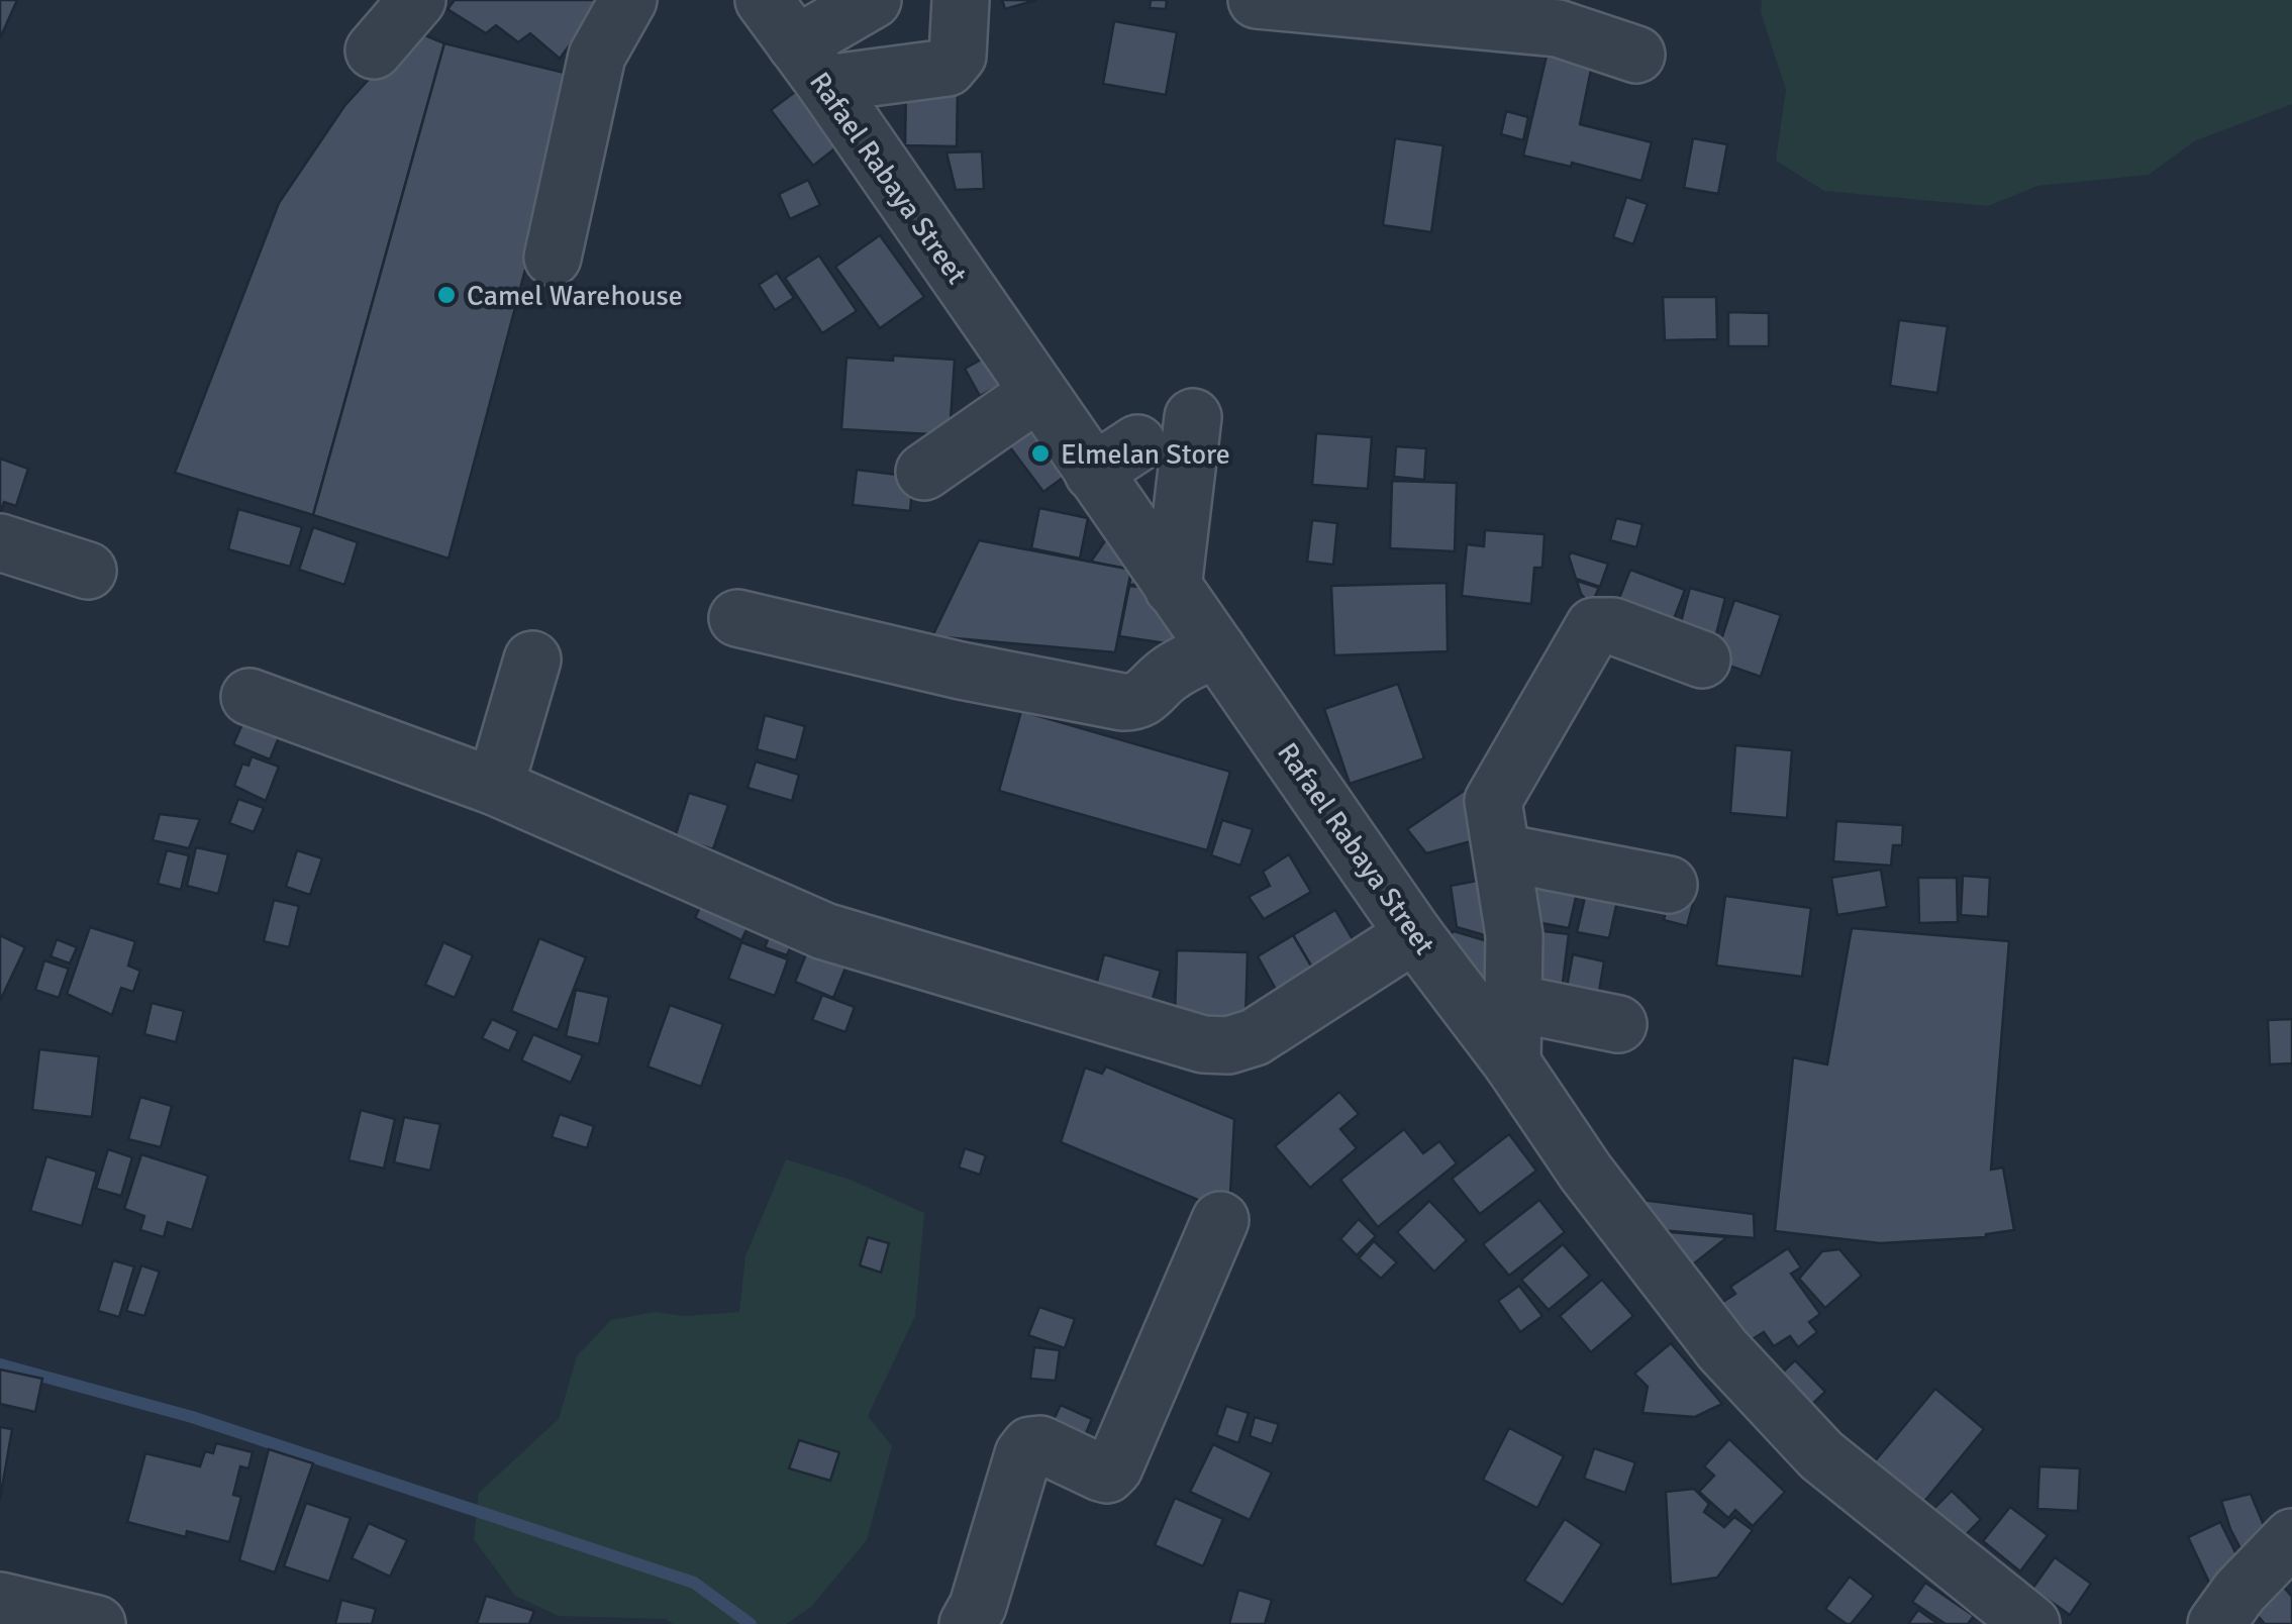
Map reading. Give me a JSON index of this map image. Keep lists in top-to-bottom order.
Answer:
{
  "streets": {
    "street": ["Rafael Rabaya Street"]
  },
  "places": ["Camel Warehouse", "Elmelan Store"]
}
